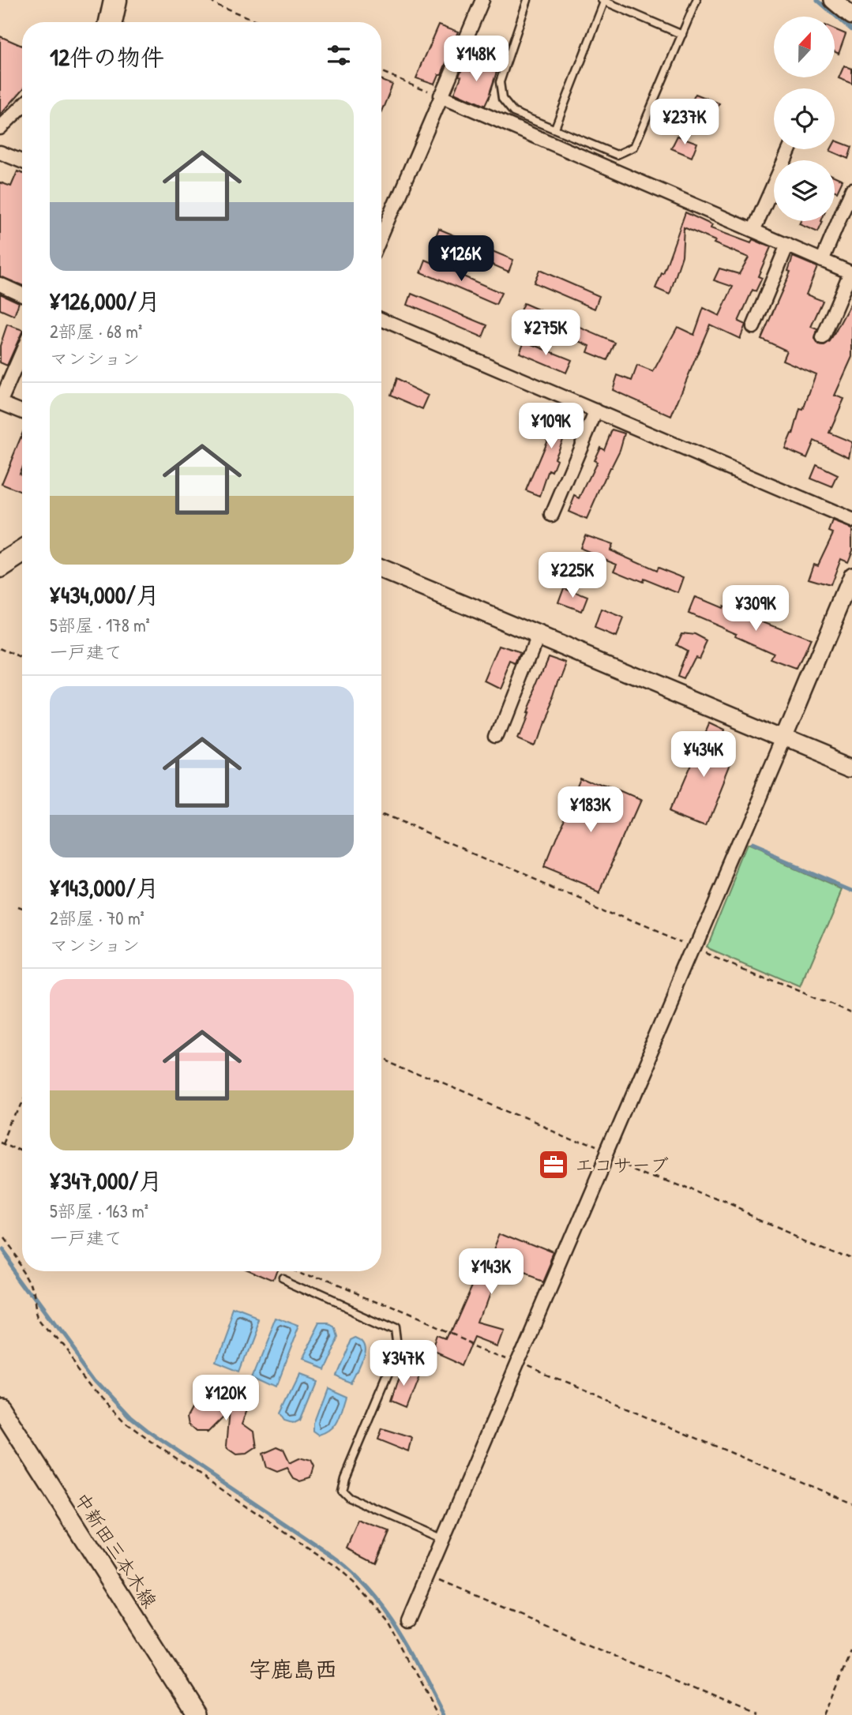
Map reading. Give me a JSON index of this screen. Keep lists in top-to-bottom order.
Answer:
{
  "streets": {
    "main road": ["中新田三本木線"]
  },
  "districts": ["字鹿島西"],
  "places": {
    "office": ["エコサーブ"]
  },
  "north": "top",
  "page": {
    "heading": "12件の物件",
    "price": [
      "¥148K",
      "¥237K",
      "¥126K",
      "¥275K",
      "¥109K",
      "¥225K",
      "¥309K",
      "¥434K",
      "¥183K",
      "¥143K",
      "¥347K",
      "¥120K"
    ],
    "list": [
      {
        "name": "¥126,000/月",
        "note": "2部屋 · 68 m² · マンション"
      },
      {
        "name": "¥434,000/月",
        "note": "5部屋 · 178 m² · 一戸建て"
      },
      {
        "name": "¥143,000/月",
        "note": "2部屋 · 70 m² · マンション"
      },
      {
        "name": "¥347,000/月",
        "note": "5部屋 · 163 m² · 一戸建て"
      }
    ]
  }
}
